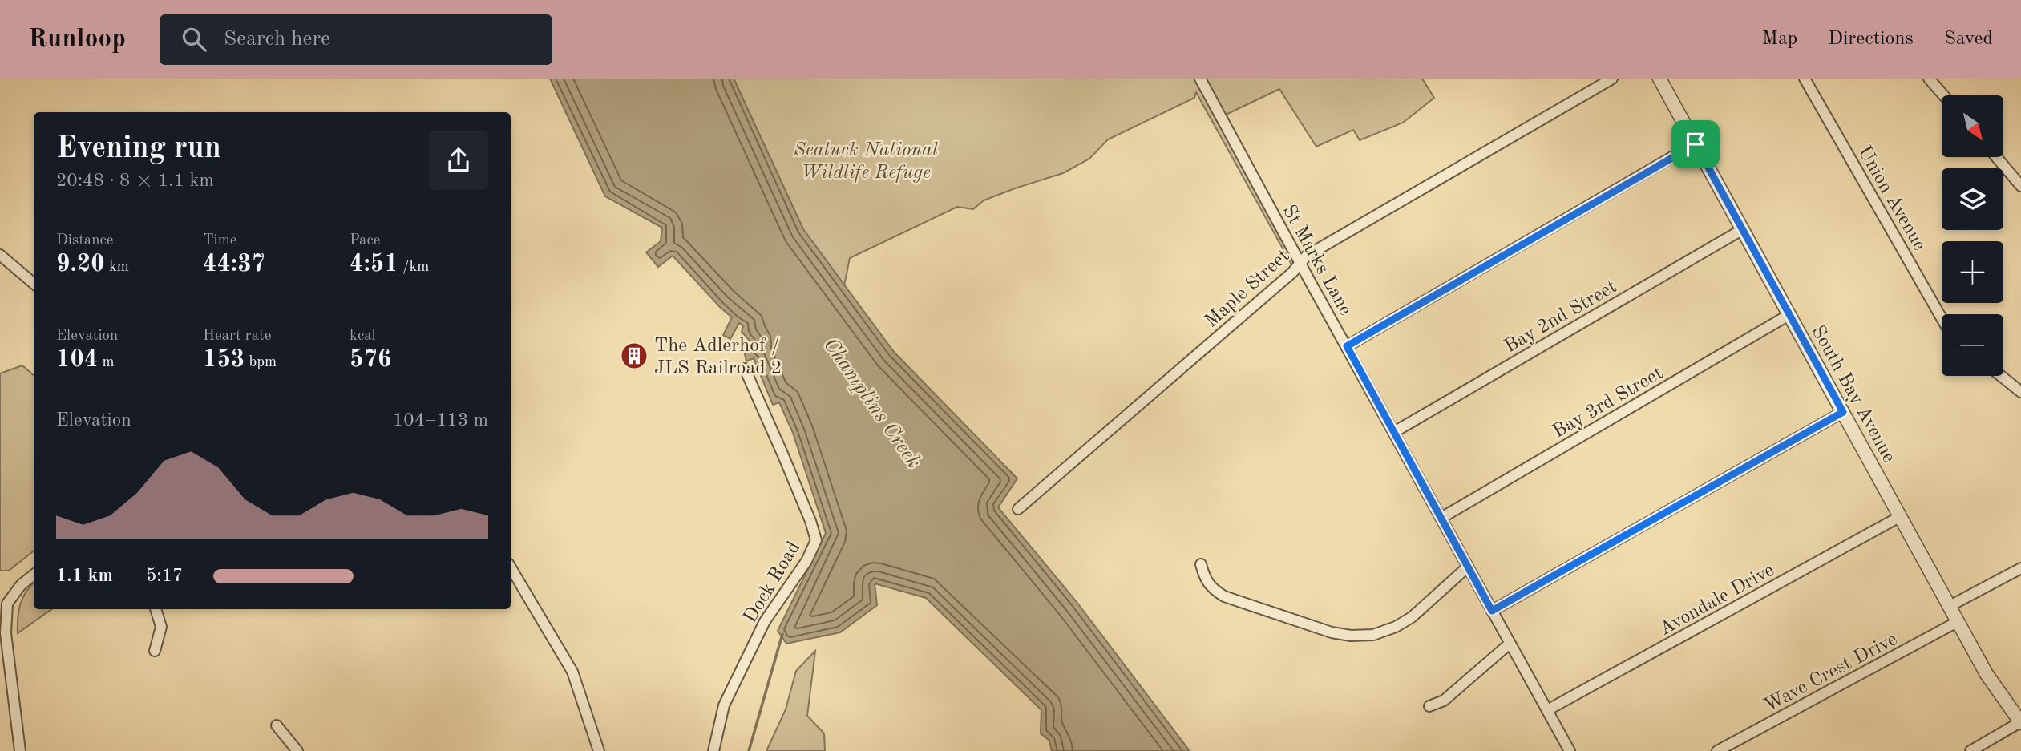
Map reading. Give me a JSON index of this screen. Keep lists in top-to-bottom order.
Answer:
{
  "streets": {
    "street": [
      "Union Avenue",
      "St Marks Lane",
      "Maple Street",
      "Bay 2nd Street",
      "South Bay Avenue",
      "Bay 3rd Street",
      "Dock Road",
      "Avondale Drive",
      "Wave Crest Drive"
    ]
  },
  "crossings": [
    ["St Marks Lane", "Maple Street"],
    ["St Marks Lane", "Bay 2nd Street"],
    ["St Marks Lane", "Bay 3rd Street"],
    ["St Marks Lane", "Avondale Drive"],
    ["Bay 2nd Street", "South Bay Avenue"],
    ["South Bay Avenue", "Bay 3rd Street"],
    ["South Bay Avenue", "Avondale Drive"],
    ["South Bay Avenue", "Wave Crest Drive"]
  ],
  "water": ["Champlins Creek"],
  "parks": ["Seatuck National Wildlife Refuge"],
  "places": {
    "building": ["The Adlerhof / JLS Railroad 2"]
  },
  "north": "bottom right",
  "page": {
    "header": "Runloop",
    "search": "Search here",
    "nav": ["Map", "Directions", "Saved"],
    "map_buttons": ["+", "−"],
    "heading": ["Evening run", "20:48 · 8 × 1.1 km"],
    "stats": [
      ["Distance", "9.20 km"],
      ["Time", "44:37"],
      ["Pace", "4:51 /km"],
      ["Elevation", "104 m"],
      ["Heart rate", "153 bpm"],
      ["kcal", "576"]
    ],
    "chart": ["Elevation", "104–113 m"],
    "list": [
      {
        "name": "1.1 km",
        "note": "5:17"
      }
    ]
  }
}
